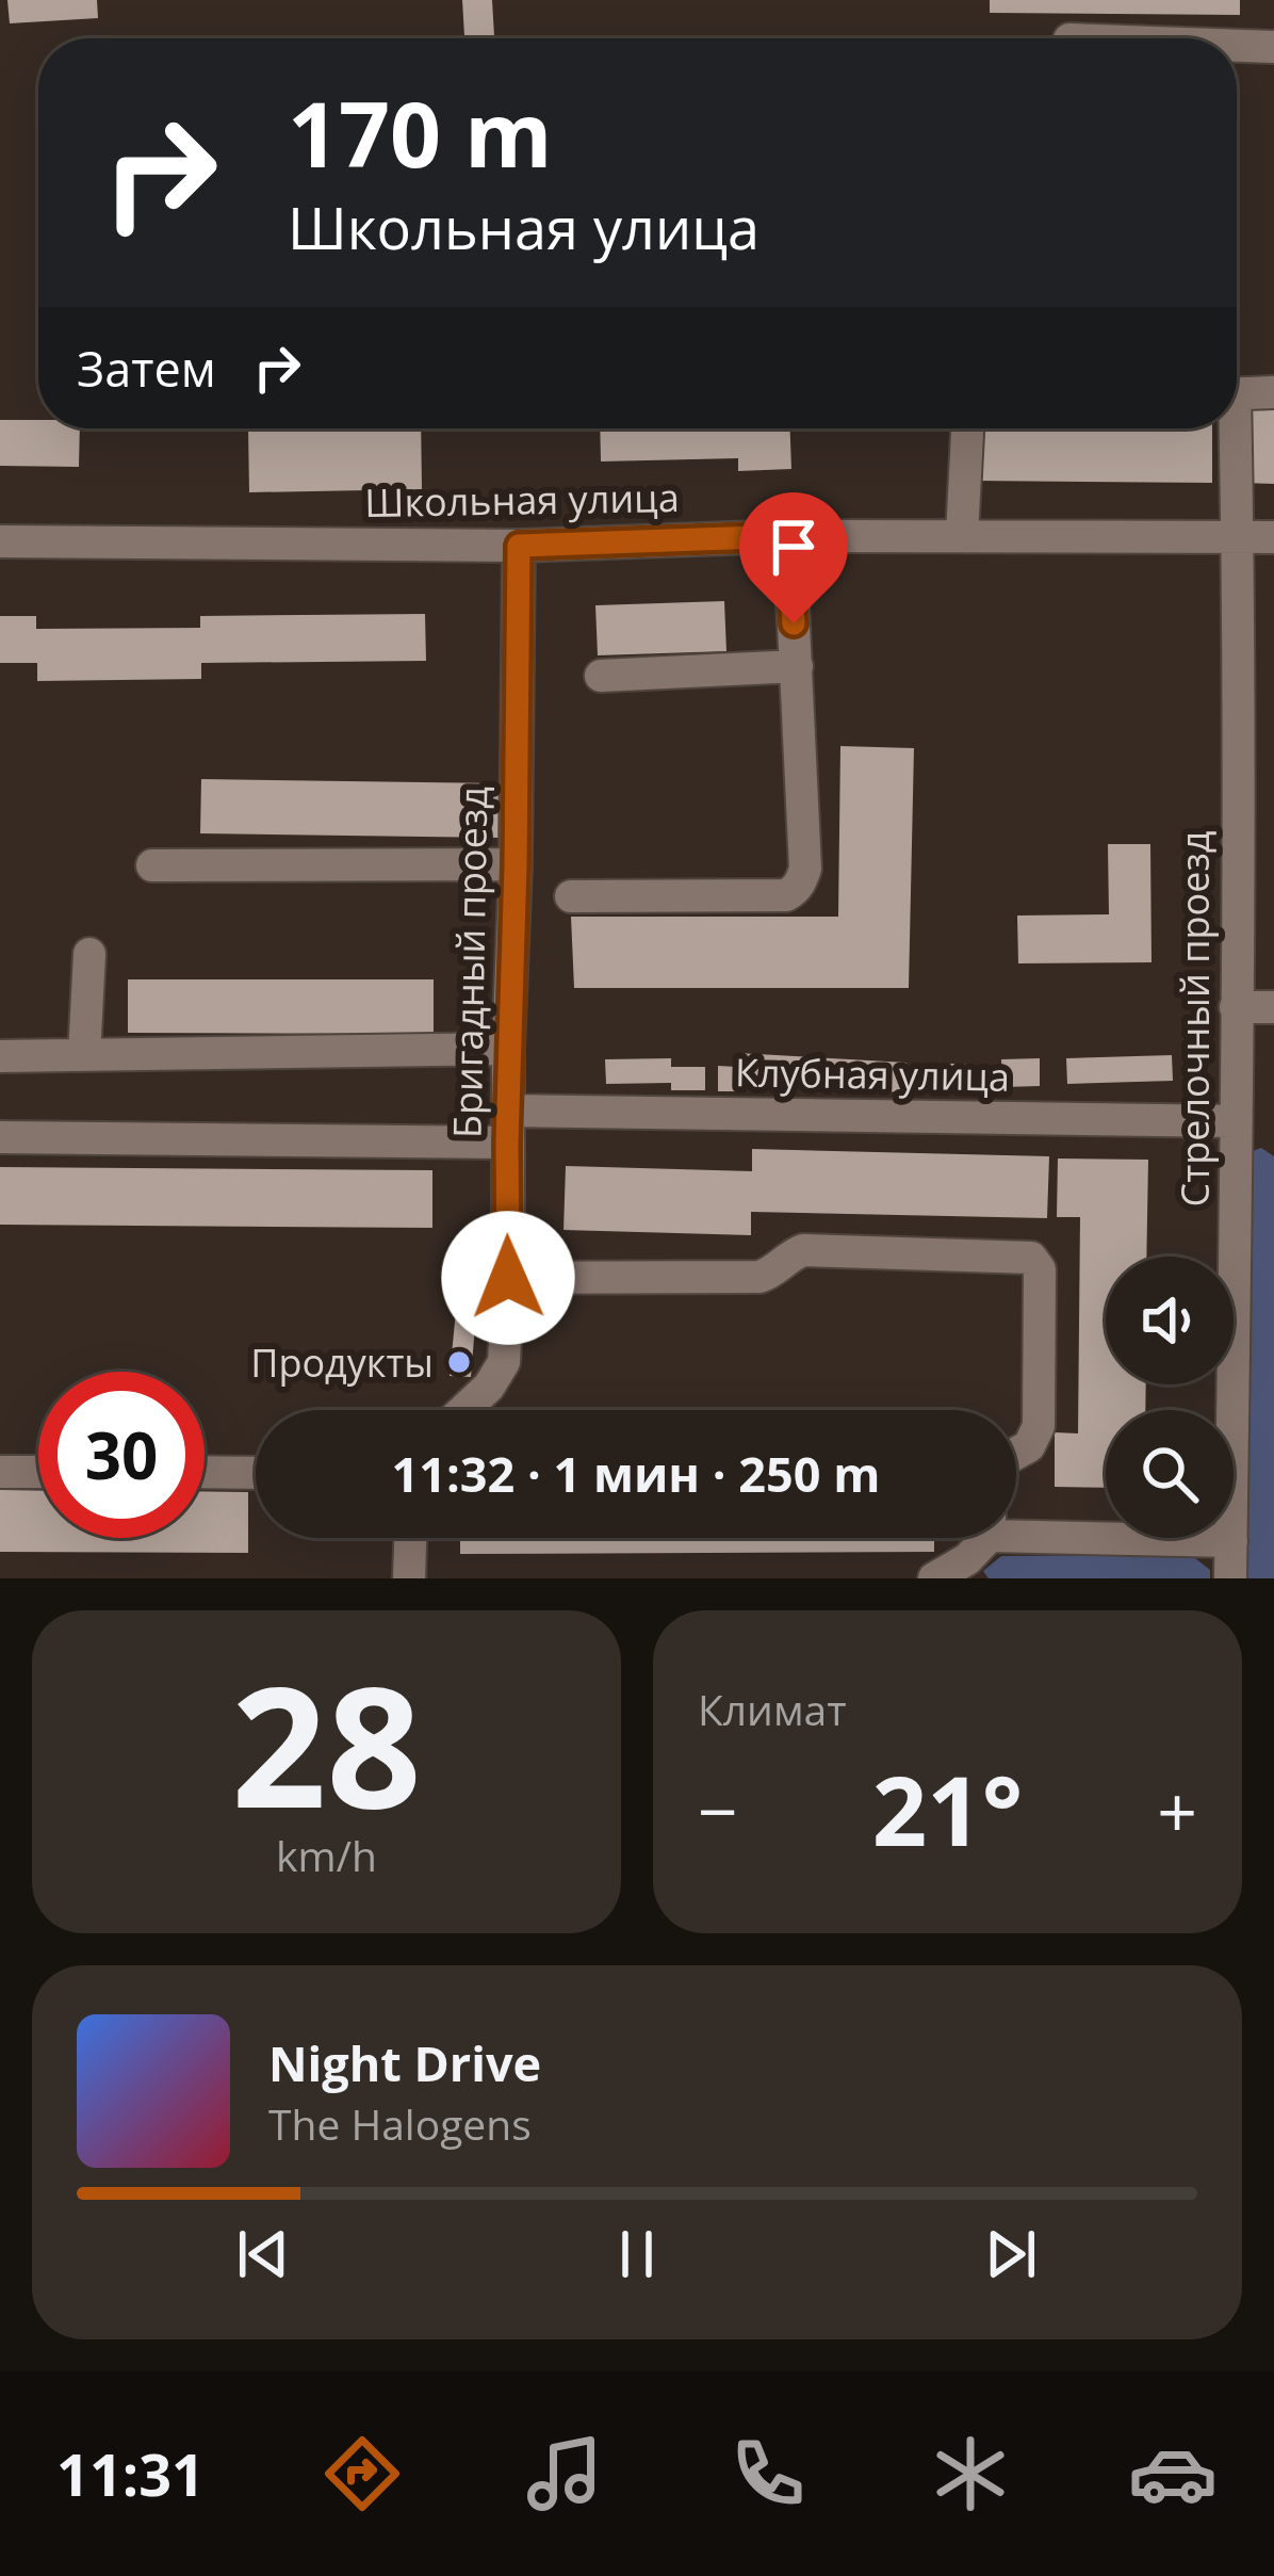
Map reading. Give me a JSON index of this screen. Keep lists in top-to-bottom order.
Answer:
{
  "streets": {
    "street": [
      "Школьная улица",
      "Бригадный проезд",
      "Стрелочный проезд",
      "Клубная улица"
    ]
  },
  "crossings": [
    ["Школьная улица", "Бригадный проезд"],
    ["Школьная улица", "Стрелочный проезд"],
    ["Бригадный проезд", "Клубная улица"],
    ["Стрелочный проезд", "Клубная улица"]
  ],
  "places": ["Продукты"],
  "page": {
    "turn": ["170 m", "Школьная улица"],
    "then": "Затем",
    "limit": "30",
    "trip": "11:32 · 1 мин · 250 m",
    "tile": [
      ["28", "km/h"],
      "Климат"
    ],
    "heat": ["−", "21°", "+"],
    "song": ["Night Drive", "The Halogens"],
    "tabs": "11:31"
  }
}
